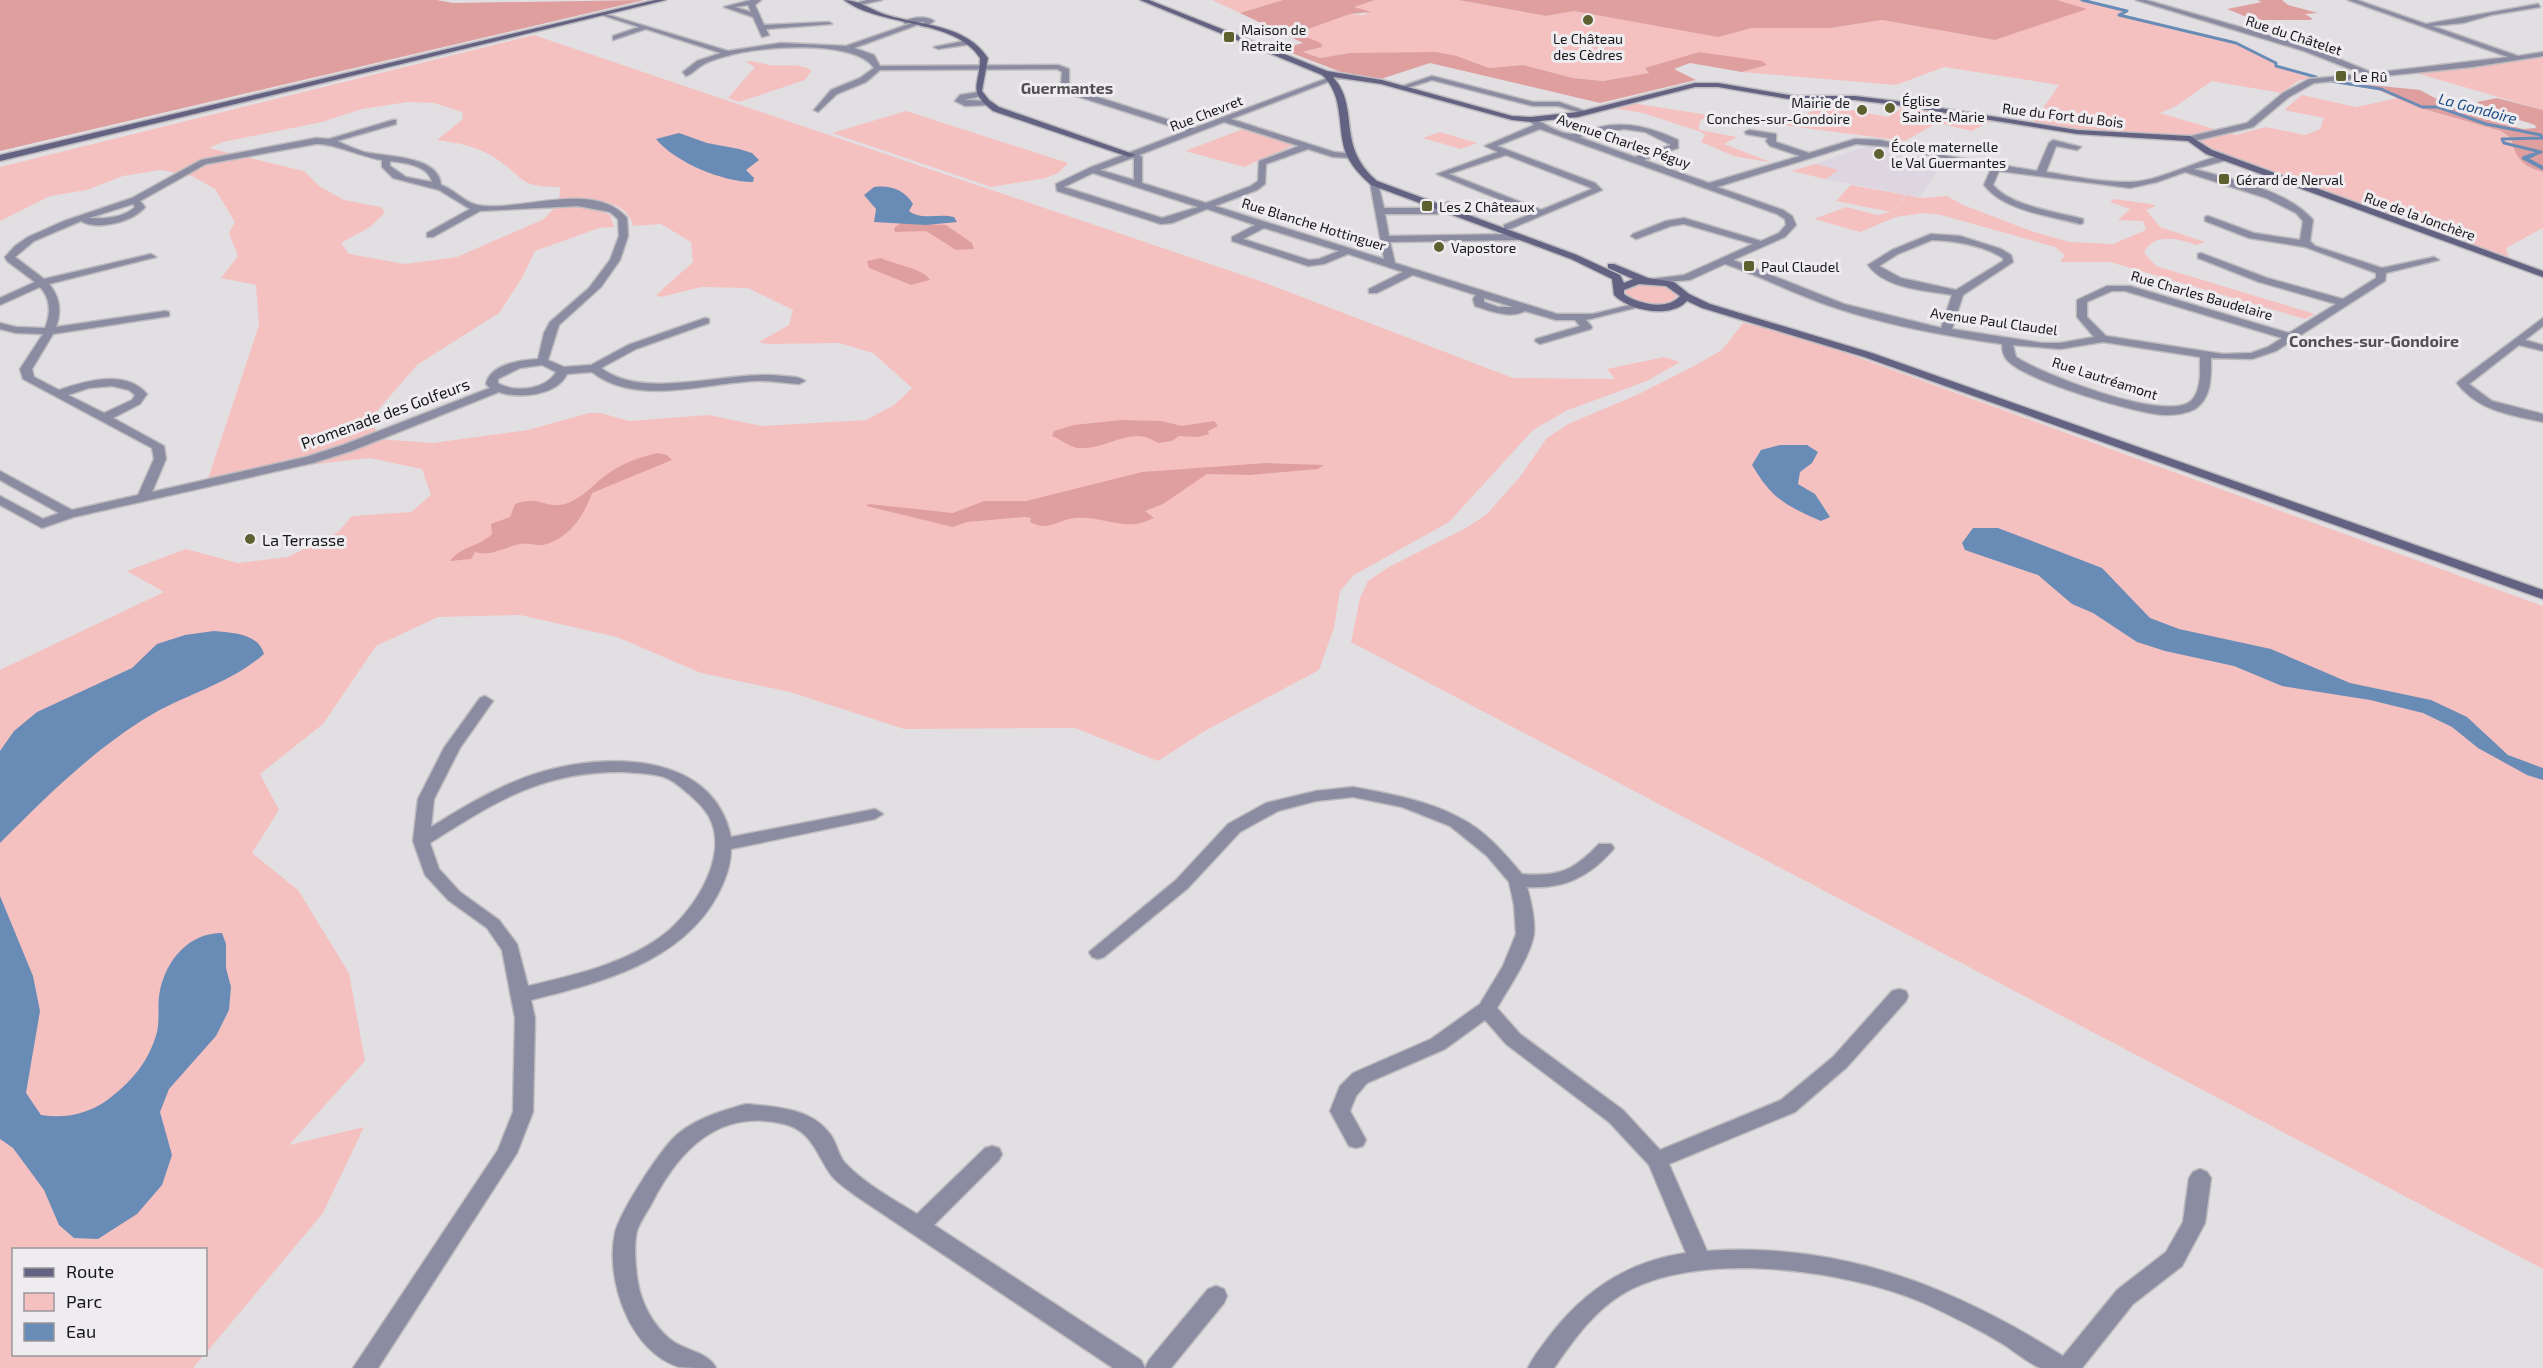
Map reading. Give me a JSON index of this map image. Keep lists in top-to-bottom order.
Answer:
{
  "streets": {
    "main road": ["Rue du Fort du Bois", "Avenue Charles Péguy", "Rue de la Jonchère"],
    "street": [
      "Rue du Châtelet",
      "Rue Chevret",
      "Rue Blanche Hottinguer",
      "Rue Charles Baudelaire",
      "Avenue Paul Claudel",
      "Rue Lautréamont",
      "Promenade des Golfeurs"
    ]
  },
  "crossings": [
    ["Rue du Châtelet", "Rue du Fort du Bois"],
    ["Rue Chevret", "Avenue Charles Péguy"],
    ["Rue Chevret", "Rue Blanche Hottinguer"],
    ["Rue du Fort du Bois", "Avenue Charles Péguy"],
    ["Rue du Fort du Bois", "Rue de la Jonchère"],
    ["Avenue Charles Péguy", "Avenue Paul Claudel"],
    ["Rue Charles Baudelaire", "Avenue Paul Claudel"],
    ["Avenue Paul Claudel", "Rue Lautréamont"]
  ],
  "districts": ["Guermantes", "Conches-sur-Gondoire"],
  "water": ["La Gondoire"],
  "places": {
    "other": [
      "Le Château des Cèdres",
      "Église Sainte-Marie",
      "Mairie de Conches-sur-Gondoire",
      "École maternelle le Val Guermantes",
      "Vapostore",
      "La Terrasse"
    ],
    "transit": [
      "Maison de Retraite",
      "Le Rû",
      "Gérard de Nerval",
      "Les 2 Châteaux",
      "Paul Claudel"
    ]
  },
  "legend": ["Route", "Parc", "Eau"]
}
